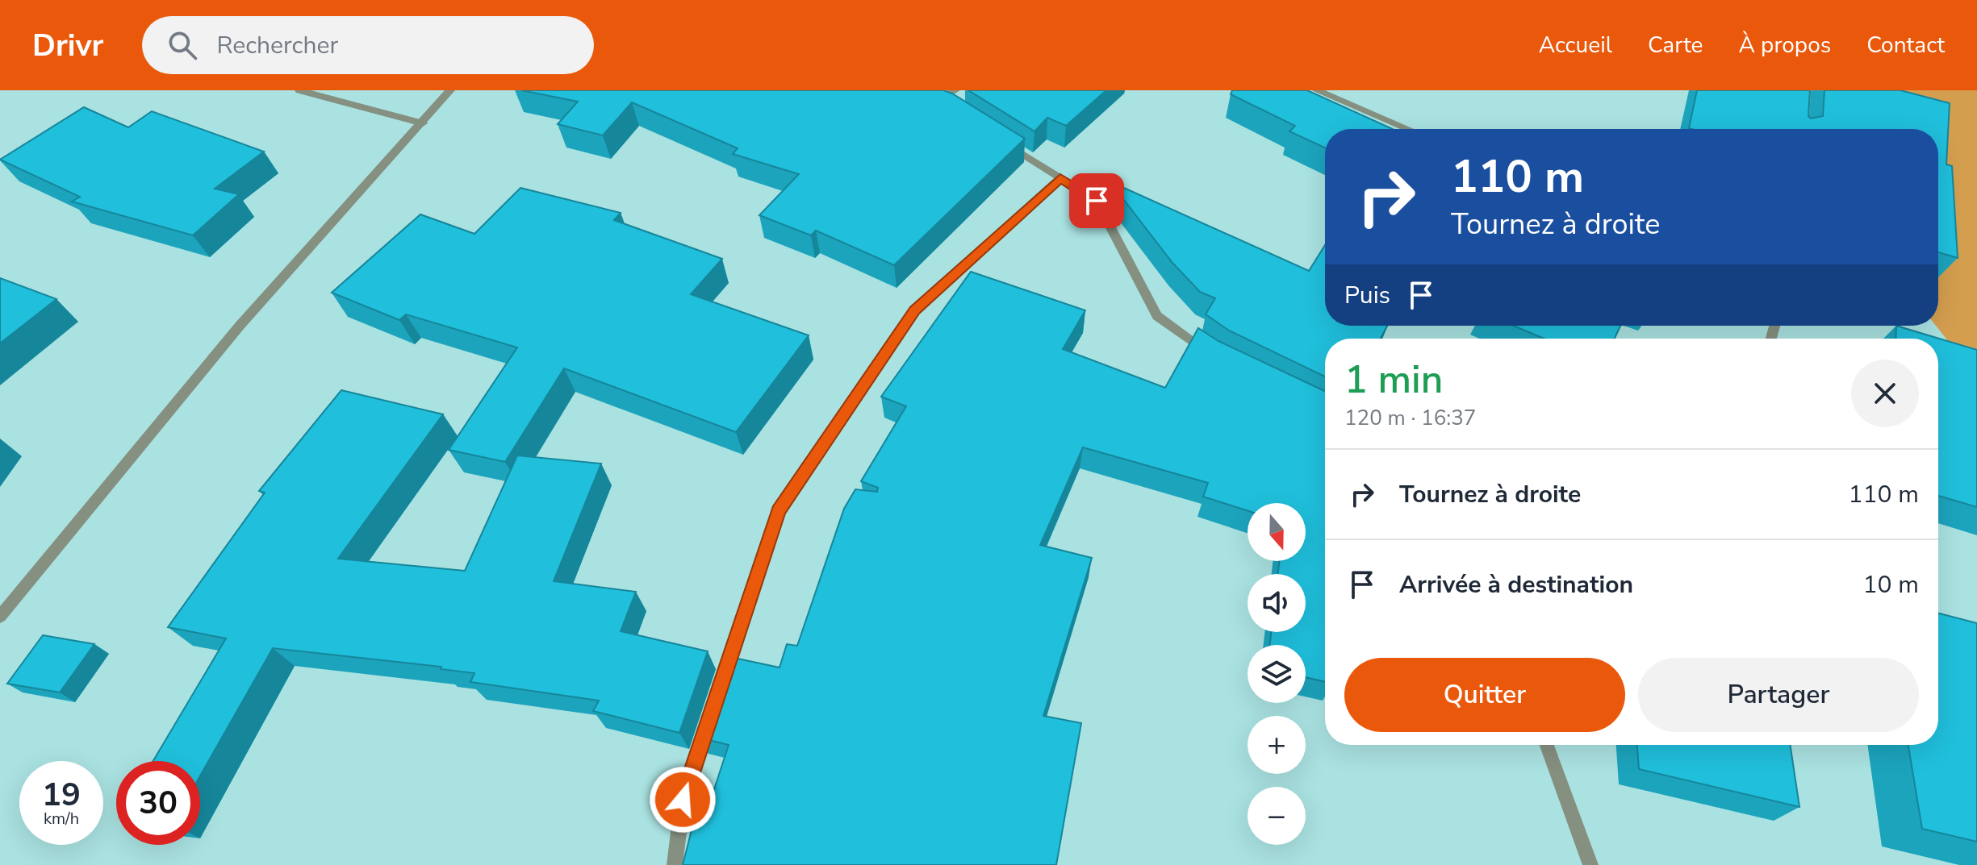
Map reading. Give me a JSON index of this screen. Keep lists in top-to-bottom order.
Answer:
{
  "north": "bottom",
  "page": {
    "header": "Drivr",
    "search": "Rechercher",
    "nav": [
      "Accueil",
      "Carte",
      "À propos",
      "Contact"
    ],
    "turn": ["110 m", "Tournez à droite"],
    "then": "Puis",
    "heading": ["1 min", "120 m · 16:37"],
    "list": [
      {
        "name": "Tournez à droite",
        "value": "110 m"
      },
      {
        "name": "Arrivée à destination",
        "value": "10 m"
      }
    ],
    "map_buttons": ["+", "−"],
    "buttons": ["Quitter", "Partager"],
    "speed": "19 km/h",
    "limit": "30"
  }
}
